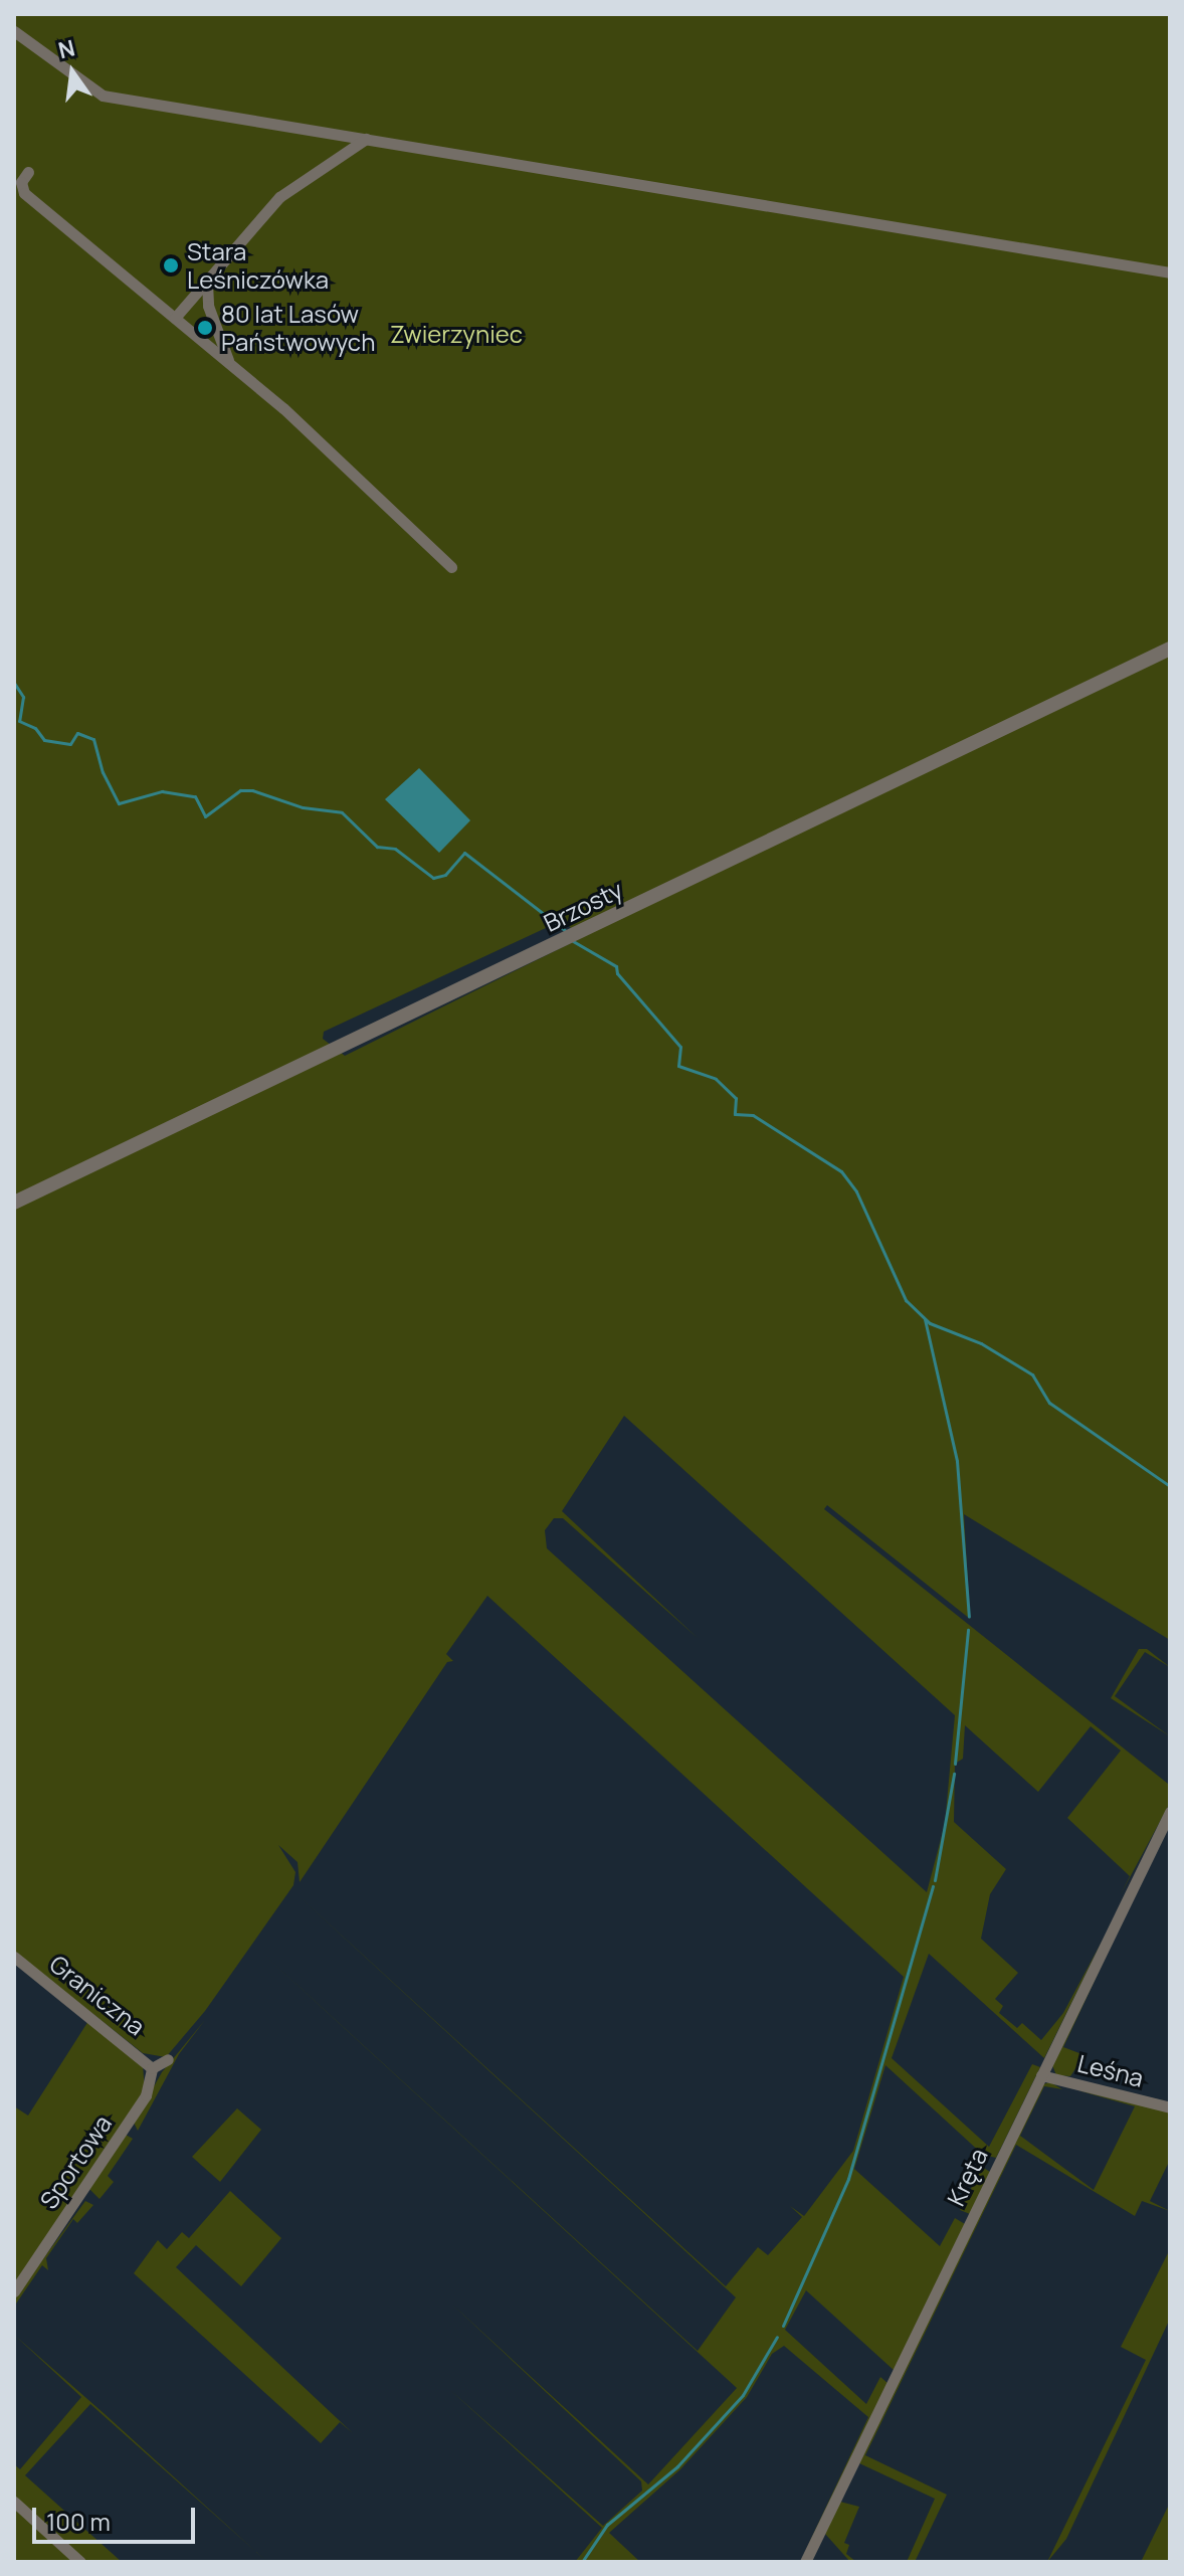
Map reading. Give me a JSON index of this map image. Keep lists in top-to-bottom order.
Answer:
{
  "streets": {
    "street": [
      "Brzosty",
      "Graniczna",
      "Leśna",
      "Sportowa",
      "Kręta"
    ]
  },
  "crossings": [
    ["Graniczna", "Sportowa"],
    ["Leśna", "Kręta"]
  ],
  "parks": ["Zwierzyniec"],
  "places": ["Stara Leśniczówka", "80 lat Lasów Państwowych"],
  "scale_bar": "100 m",
  "north": "top"
}
